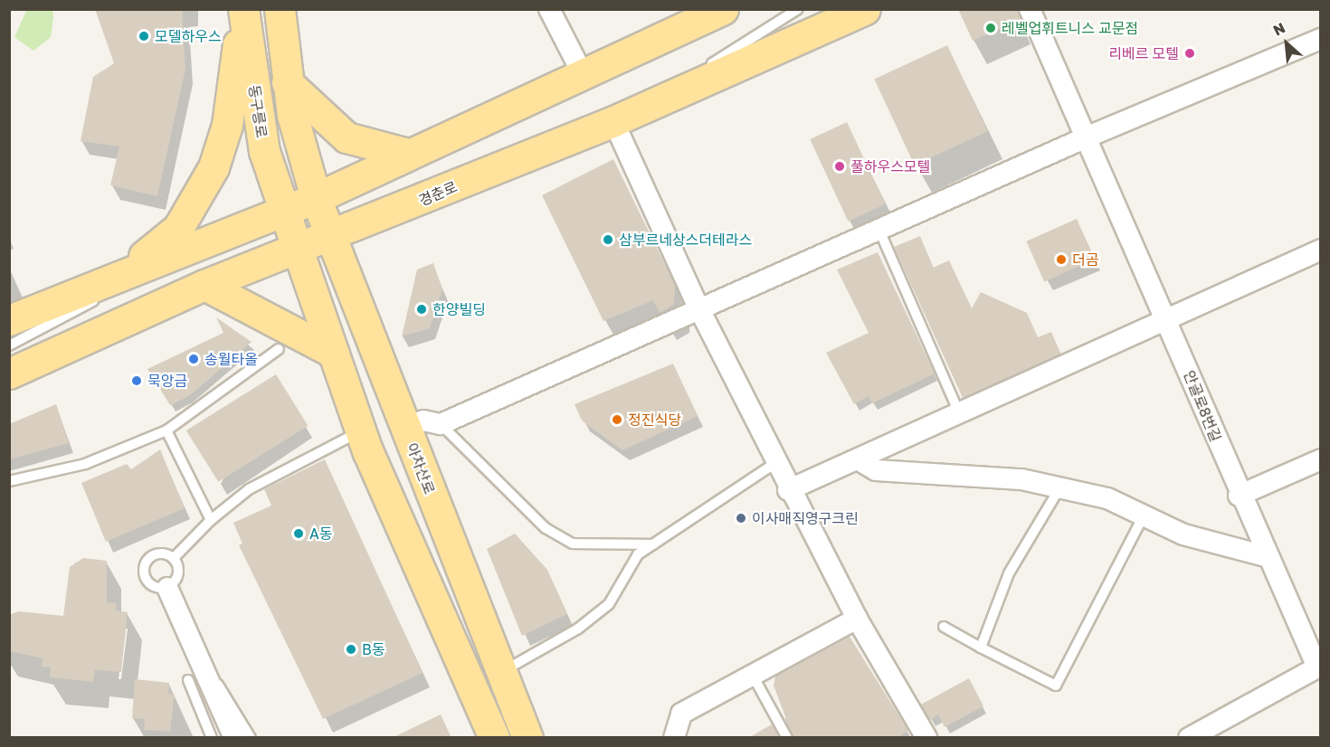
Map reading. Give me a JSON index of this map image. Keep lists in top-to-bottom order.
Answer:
{
  "streets": {
    "main road": ["동구릉로", "경춘로", "아차산로"],
    "street": ["안골로8번길"]
  },
  "crossings": [
    ["경춘로", "아차산로"]
  ],
  "places": [
    "레벨업휘트니스 교문점",
    "모델하우스",
    "리베르 모텔",
    "풀하우스모텔",
    "삼부르네상스더테라스",
    "더곰",
    "한양빌딩",
    "송월타올",
    "묵앙금",
    "정진식당",
    "이사매직영구크린",
    "A동",
    "B동"
  ],
  "north": "top left"
}
